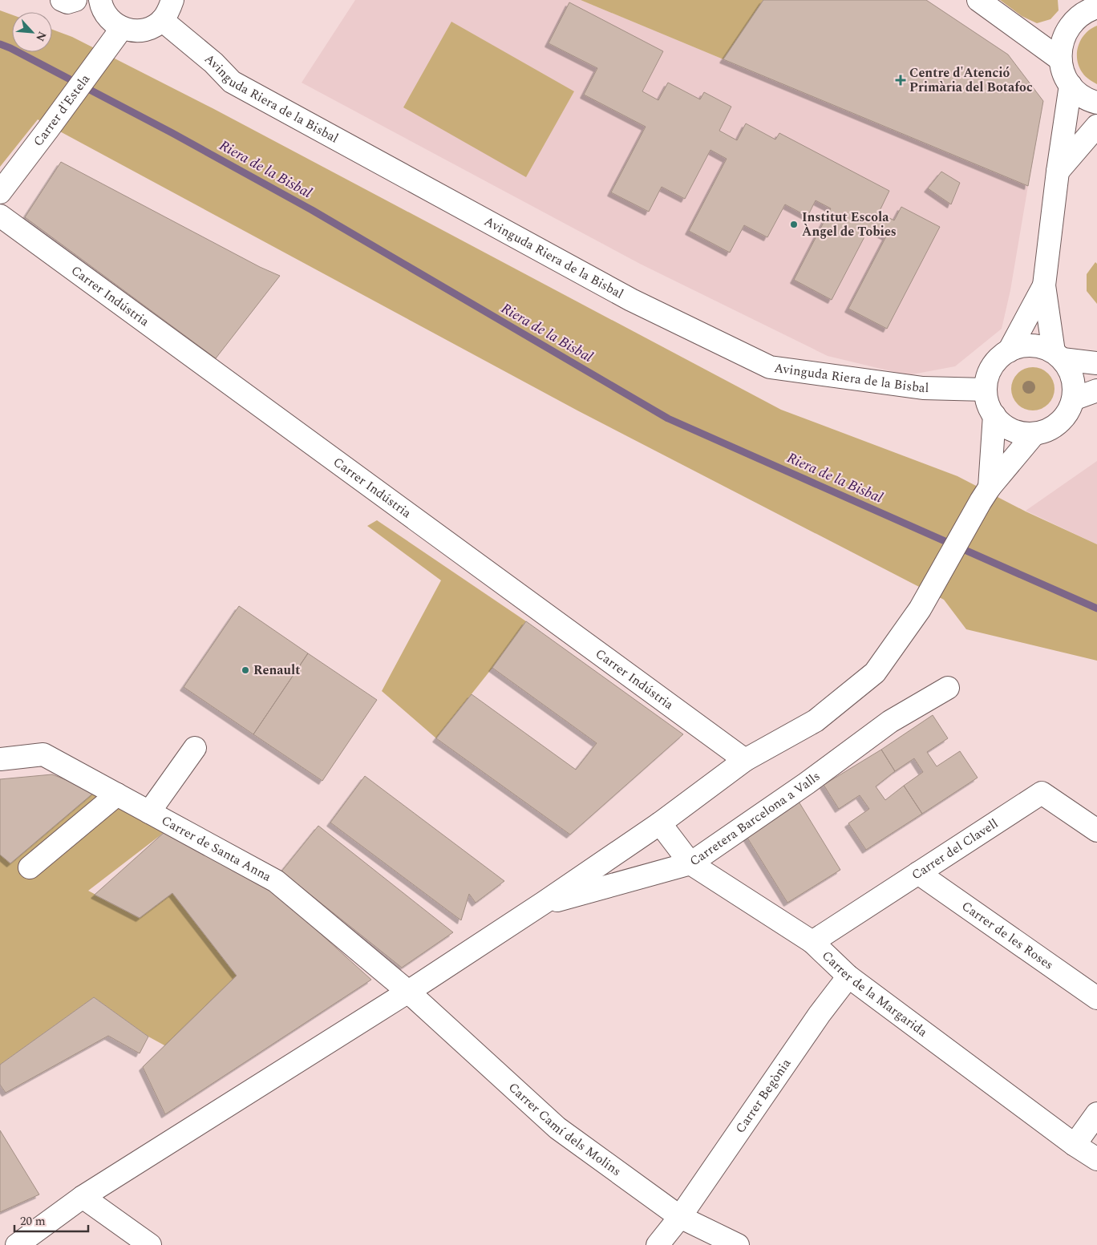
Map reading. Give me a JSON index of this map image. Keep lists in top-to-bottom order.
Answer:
{
  "streets": {
    "street": [
      "Avinguda Riera de la Bisbal",
      "Carrer d'Estela",
      "Carrer Indústria",
      "Carretera Barcelona a Valls",
      "Carrer de Santa Anna",
      "Carrer del Clavell",
      "Carrer de les Roses",
      "Carrer de la Margarida",
      "Carrer Begònia",
      "Carrer Camí dels Molins"
    ]
  },
  "crossings": [
    ["Carretera Barcelona a Valls", "Carrer de la Margarida"],
    ["Carrer de Santa Anna", "Carrer Camí dels Molins"],
    ["Carrer del Clavell", "Carrer de les Roses"],
    ["Carrer del Clavell", "Carrer de la Margarida"],
    ["Carrer de la Margarida", "Carrer Begònia"],
    ["Carrer Begònia", "Carrer Camí dels Molins"]
  ],
  "water": ["Riera de la Bisbal"],
  "places": {
    "health": ["Centre d'Atenció Primària del Botafoc"],
    "other": ["Institut Escola Àngel de Tobies", "Renault"]
  },
  "scale_bar": "20 m",
  "north": "bottom right"
}
